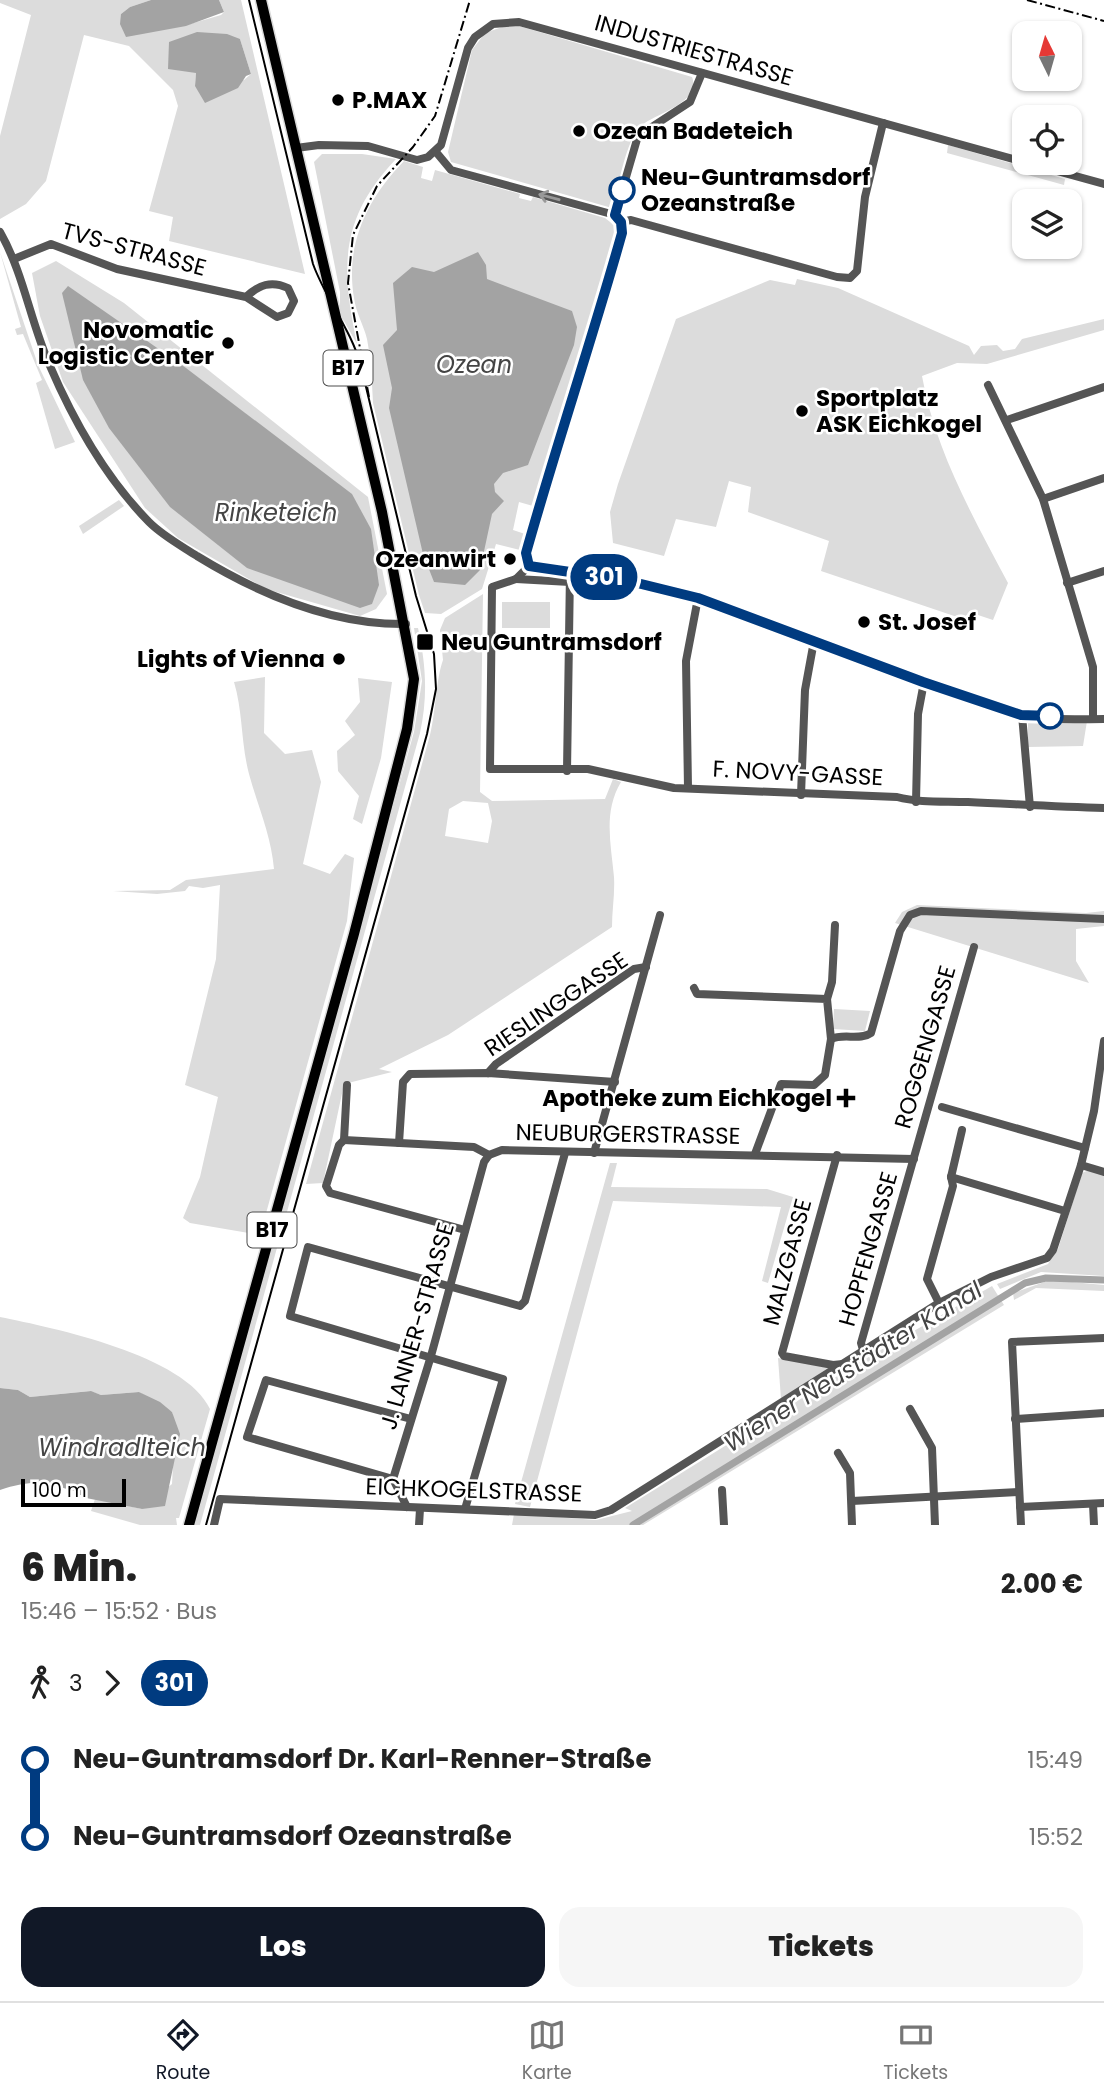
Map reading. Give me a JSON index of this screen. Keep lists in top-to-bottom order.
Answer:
{
  "streets": {
    "main road": ["B17"],
    "street": [
      "INDUSTRIESTRASSE",
      "TVS-STRASSE",
      "F. NOVY-GASSE",
      "RIESLINGGASSE",
      "ROGGENGASSE",
      "NEUBURGERSTRASSE",
      "HOPFENGASSE",
      "MALZGASSE",
      "J. LANNER-STRASSE",
      "EICHKOGELSTRASSE"
    ]
  },
  "crossings": [
    ["RIESLINGGASSE", "NEUBURGERSTRASSE"],
    ["ROGGENGASSE", "NEUBURGERSTRASSE"],
    ["ROGGENGASSE", "HOPFENGASSE"],
    ["NEUBURGERSTRASSE", "HOPFENGASSE"],
    ["NEUBURGERSTRASSE", "MALZGASSE"],
    ["NEUBURGERSTRASSE", "J. LANNER-STRASSE"],
    ["HOPFENGASSE", "EICHKOGELSTRASSE"],
    ["MALZGASSE", "EICHKOGELSTRASSE"]
  ],
  "water": [
    "Ozean",
    "Rinketeich",
    "Wiener Neustädter Kanal",
    "Windradlteich"
  ],
  "places": {
    "other": [
      "P.MAX",
      "Ozean Badeteich",
      "Neu-Guntramsdorf Ozeanstraße",
      "Novomatic Logistic Center",
      "Sportplatz ASK Eichkogel",
      "Ozeanwirt",
      "St. Josef",
      "Lights of Vienna"
    ],
    "transit": ["Neu Guntramsdorf"],
    "health": ["Apotheke zum Eichkogel"]
  },
  "lines": ["bus line 301"],
  "scale_bar": "100 m",
  "north": "top",
  "page": {
    "on_map": "301",
    "scale": "100 m",
    "heading": ["6 Min.", "15:46 – 15:52 · Bus", "2.00 €"],
    "legs": ["3", "301"],
    "list": [
      {
        "name": "Neu-Guntramsdorf Dr. Karl-Renner-Straße",
        "value": "15:49"
      },
      {
        "name": "Neu-Guntramsdorf Ozeanstraße",
        "value": "15:52"
      }
    ],
    "buttons": ["Los", "Tickets"],
    "tabs": ["Route", "Karte", "Tickets"]
  }
}
